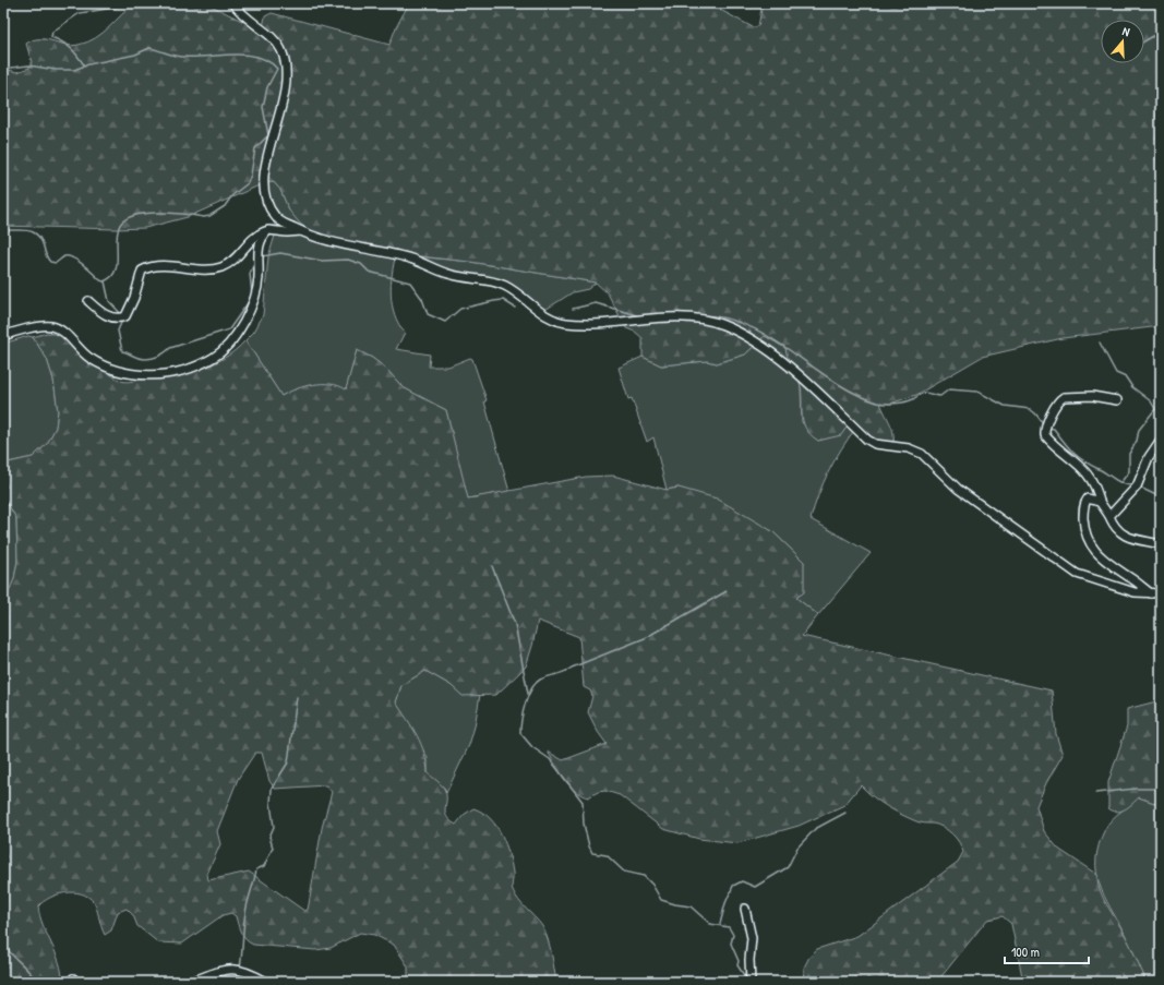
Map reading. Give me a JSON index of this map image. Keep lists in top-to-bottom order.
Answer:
{
  "scale_bar": "100 m",
  "north": "top"
}
